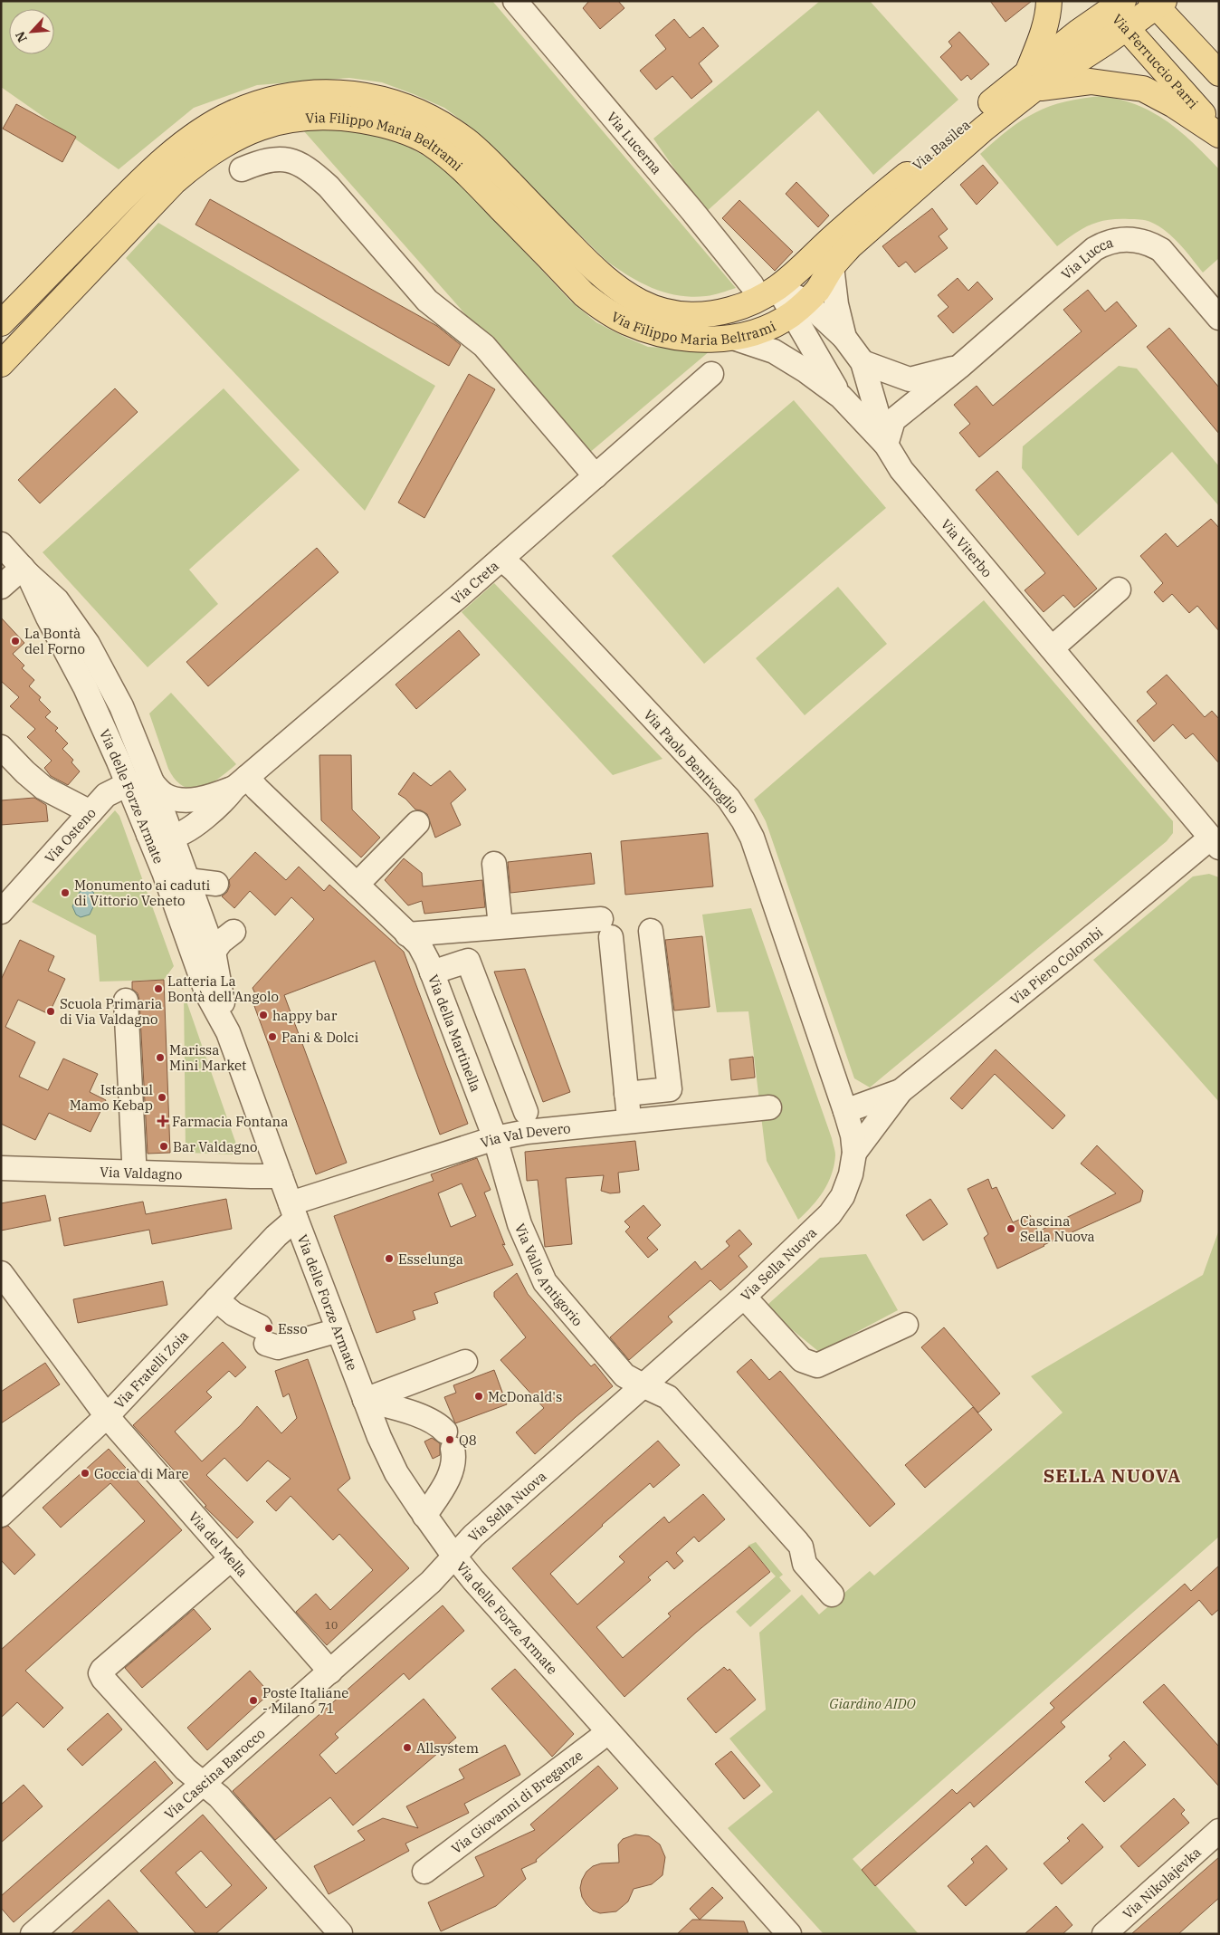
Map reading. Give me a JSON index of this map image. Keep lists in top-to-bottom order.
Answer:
{
  "streets": {
    "main road": ["Via Ferruccio Parri", "Via Filippo Maria Beltrami", "Via Basilea"],
    "street": [
      "Via Lucerna",
      "Via Lucca",
      "Via Viterbo",
      "Via Creta",
      "Via Paolo Bentivoglio",
      "Via delle Forze Armate",
      "Via Osteno",
      "Via Piero Colombi",
      "Via della Martinella",
      "Via Val Devero",
      "Via Valdagno",
      "Via Sella Nuova",
      "Via Valle Antigorio",
      "Via Fratelli Zoia",
      "Via del Mella",
      "Via Cascina Barocco",
      "Via Giovanni di Breganze",
      "Via Nikolajevka"
    ]
  },
  "crossings": [
    ["Via Ferruccio Parri", "Via Basilea"],
    ["Via Filippo Maria Beltrami", "Via Basilea"],
    ["Via Filippo Maria Beltrami", "Via Viterbo"],
    ["Via Basilea", "Via Viterbo"],
    ["Via Lucca", "Via Viterbo"],
    ["Via Viterbo", "Via Piero Colombi"],
    ["Via Creta", "Via Paolo Bentivoglio"],
    ["Via Creta", "Via delle Forze Armate"],
    ["Via Creta", "Via Osteno"],
    ["Via Creta", "Via della Martinella"],
    ["Via Paolo Bentivoglio", "Via Piero Colombi"],
    ["Via Paolo Bentivoglio", "Via Sella Nuova"],
    ["Via delle Forze Armate", "Via Osteno"],
    ["Via delle Forze Armate", "Via Val Devero"],
    ["Via delle Forze Armate", "Via Valdagno"],
    ["Via delle Forze Armate", "Via Sella Nuova"],
    ["Via delle Forze Armate", "Via Fratelli Zoia"],
    ["Via delle Forze Armate", "Via Cascina Barocco"],
    ["Via delle Forze Armate", "Via Giovanni di Breganze"],
    ["Via Piero Colombi", "Via Sella Nuova"],
    ["Via della Martinella", "Via Val Devero"],
    ["Via della Martinella", "Via Valle Antigorio"],
    ["Via Val Devero", "Via Valle Antigorio"],
    ["Via Val Devero", "Via Fratelli Zoia"],
    ["Via Sella Nuova", "Via Valle Antigorio"],
    ["Via Sella Nuova", "Via Cascina Barocco"],
    ["Via Fratelli Zoia", "Via del Mella"],
    ["Via del Mella", "Via Cascina Barocco"]
  ],
  "districts": ["SELLA NUOVA"],
  "parks": ["Giardino AIDO"],
  "places": {
    "other": [
      "La Bontà del Forno",
      "Monumento ai caduti di Vittorio Veneto",
      "Latteria La Bontà dell'Angolo",
      "Scuola Primaria di Via Valdagno",
      "happy bar",
      "Pani & Dolci",
      "Marissa Mini Market",
      "Istanbul Mamo Kebap",
      "Bar Valdagno",
      "Cascina Sella Nuova",
      "Esselunga",
      "Esso",
      "McDonald's",
      "Q8",
      "Goccia di Mare",
      "Poste Italiane - Milano 71",
      "Allsystem"
    ],
    "health": ["Farmacia Fontana"]
  },
  "house_numbers": ["10"],
  "north": "bottom left"
}
